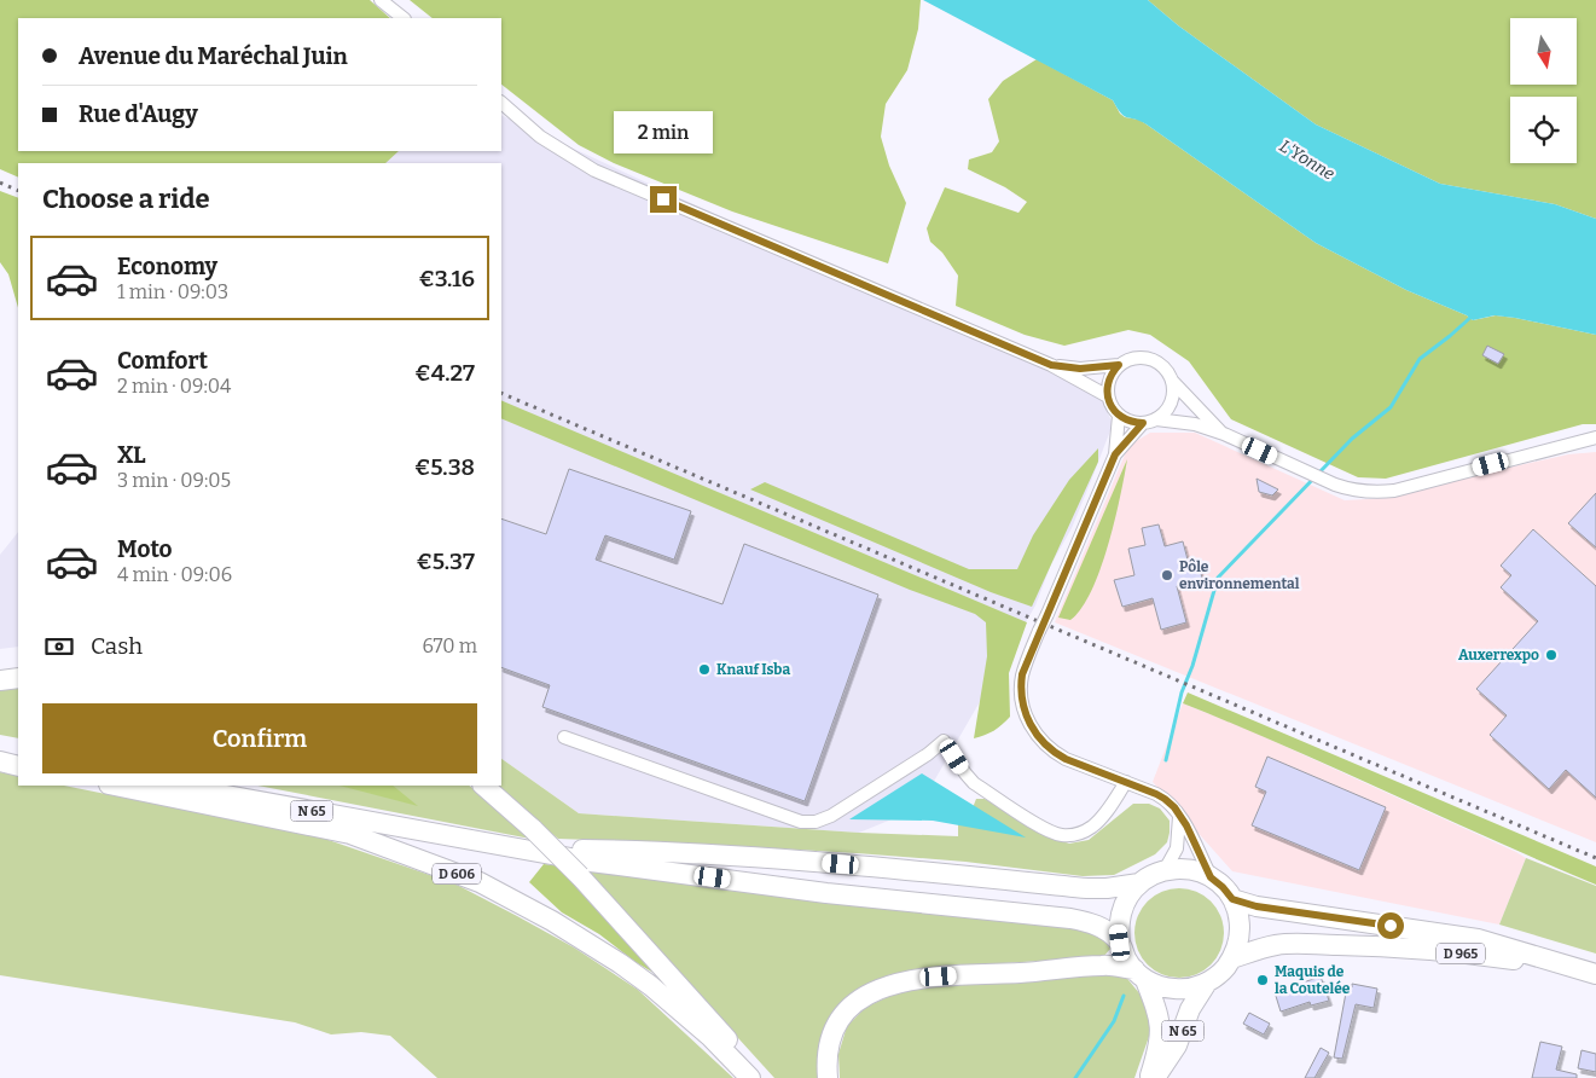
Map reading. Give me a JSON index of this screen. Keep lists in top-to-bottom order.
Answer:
{
  "streets": {
    "main road": ["N 65", "D 606", "D 965"]
  },
  "crossings": [
    ["N 65", "D 965"]
  ],
  "water": ["L'Yonne"],
  "places": [
    "Pôle environnemental",
    "Auxerrexpo",
    "Knauf Isba",
    "Maquis de la Coutelée"
  ],
  "north": "bottom",
  "page": {
    "banner": ["Avenue du Maréchal Juin", "Rue d'Augy"],
    "bubble": "2 min",
    "heading": "Choose a ride",
    "list": [
      {
        "name": "Economy",
        "note": "1 min · 09:03",
        "value": "€3.16"
      },
      {
        "name": "Comfort",
        "note": "2 min · 09:04",
        "value": "€4.27"
      },
      {
        "name": "XL",
        "note": "3 min · 09:05",
        "value": "€5.38"
      },
      {
        "name": "Moto",
        "note": "4 min · 09:06",
        "value": "€5.37"
      }
    ],
    "pay": ["Cash", "670 m"],
    "buttons": "Confirm"
  }
}
